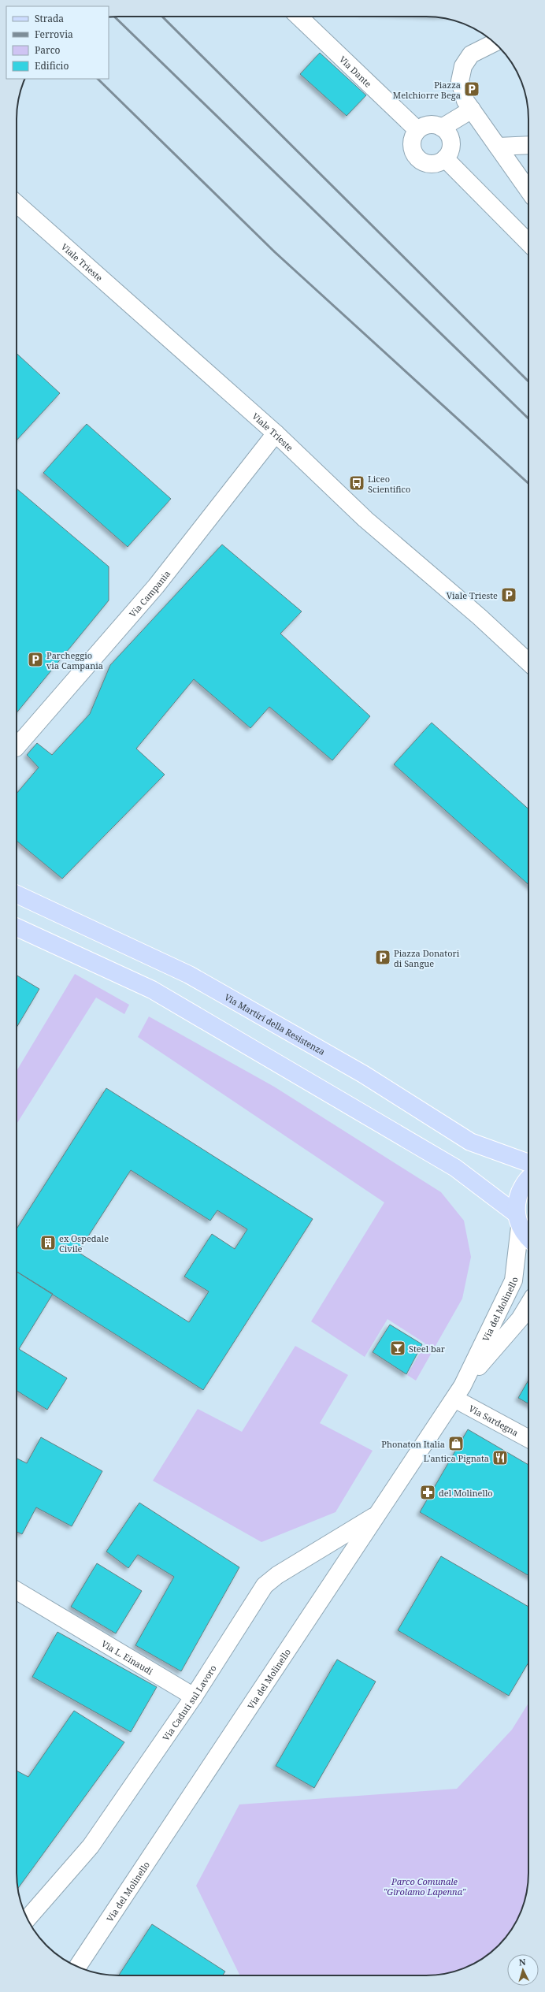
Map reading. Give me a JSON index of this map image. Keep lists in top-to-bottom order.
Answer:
{
  "streets": {
    "main road": ["Via Martiri della Resistenza"],
    "street": [
      "Via Dante",
      "Viale Trieste",
      "Via Campania",
      "Via del Molinello",
      "Via Sardegna",
      "Via L. Einaudi",
      "Via Caduti sul Lavoro"
    ]
  },
  "crossings": [
    ["Viale Trieste", "Via Campania"],
    ["Via del Molinello", "Via Sardegna"],
    ["Via del Molinello", "Via Caduti sul Lavoro"],
    ["Via L. Einaudi", "Via Caduti sul Lavoro"]
  ],
  "parks": ["Parco Comunale \"Girolamo Lapenna\""],
  "places": {
    "parking": [
      "Piazza Melchiorre Bega",
      "Viale Trieste",
      "Parcheggio via Campania",
      "Piazza Donatori di Sangue"
    ],
    "bus stop": ["Liceo Scientifico"],
    "building": ["ex Ospedale Civile"],
    "bar": ["Steel bar"],
    "shop": ["Phonaton Italia"],
    "restaurant": ["L'antica Pignata"],
    "pharmacy": ["del Molinello"]
  },
  "legend": [
    "Strada",
    "Ferrovia",
    "Parco",
    "Edificio"
  ],
  "north": "top"
}
